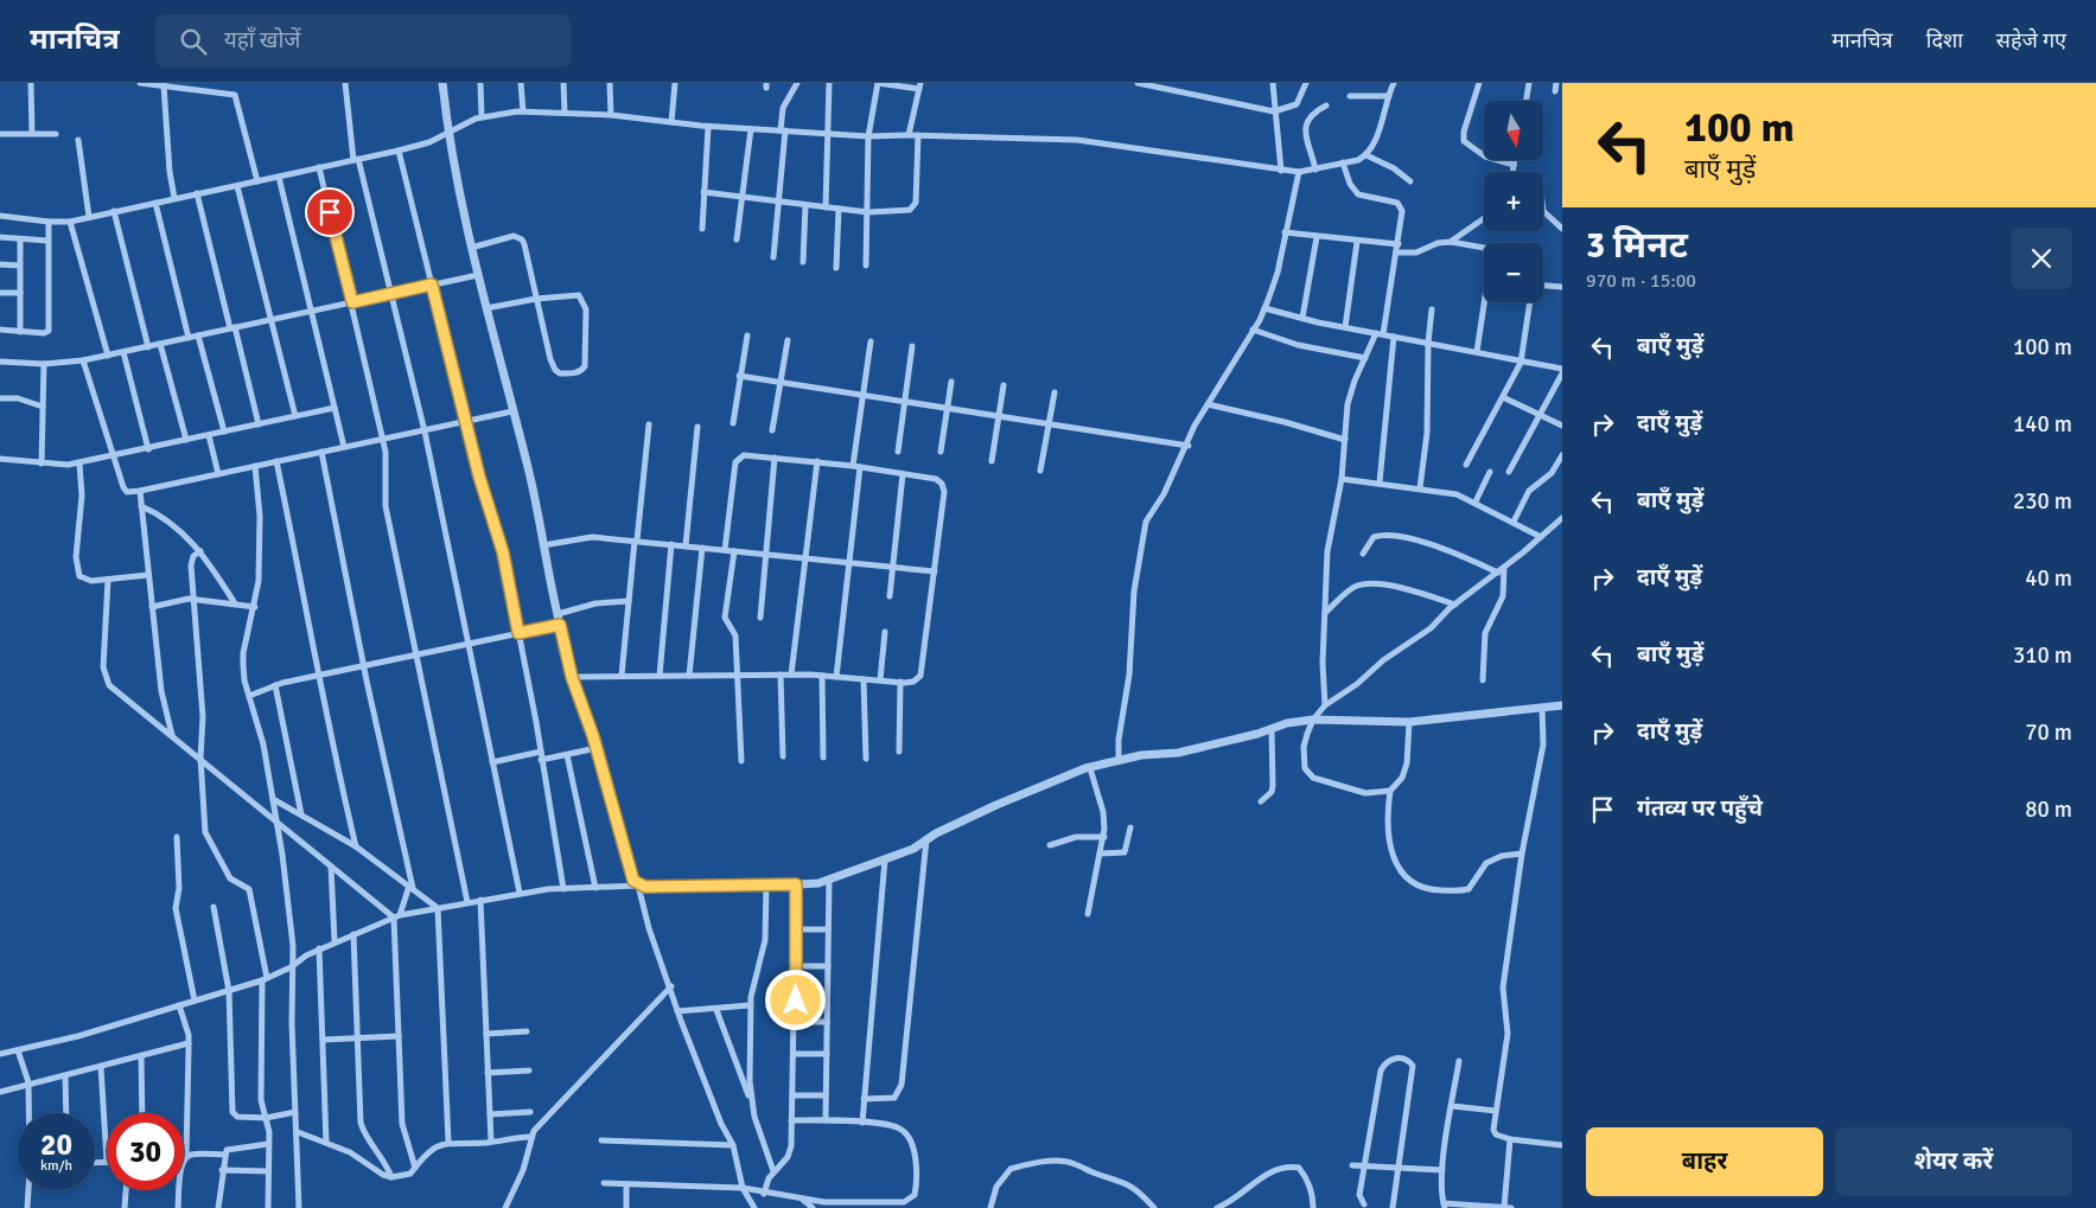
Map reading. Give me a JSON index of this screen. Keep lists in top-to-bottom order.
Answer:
{
  "north": "bottom",
  "page": {
    "header": "मानचित्र",
    "search": "यहाँ खोजें",
    "nav": ["मानचित्र", "दिशा", "सहेजे गए"],
    "turn": ["100 m", "बाएँ मुड़ें"],
    "map_buttons": ["+", "−"],
    "heading": ["3 मिनट", "970 m · 15:00"],
    "list": [
      {
        "name": "बाएँ मुड़ें",
        "value": "100 m"
      },
      {
        "name": "दाएँ मुड़ें",
        "value": "140 m"
      },
      {
        "name": "बाएँ मुड़ें",
        "value": "230 m"
      },
      {
        "name": "दाएँ मुड़ें",
        "value": "40 m"
      },
      {
        "name": "बाएँ मुड़ें",
        "value": "310 m"
      },
      {
        "name": "दाएँ मुड़ें",
        "value": "70 m"
      },
      {
        "name": "गंतव्य पर पहुँचे",
        "value": "80 m"
      }
    ],
    "speed": "20 km/h",
    "limit": "30",
    "buttons": ["बाहर", "शेयर करें"]
  }
}
